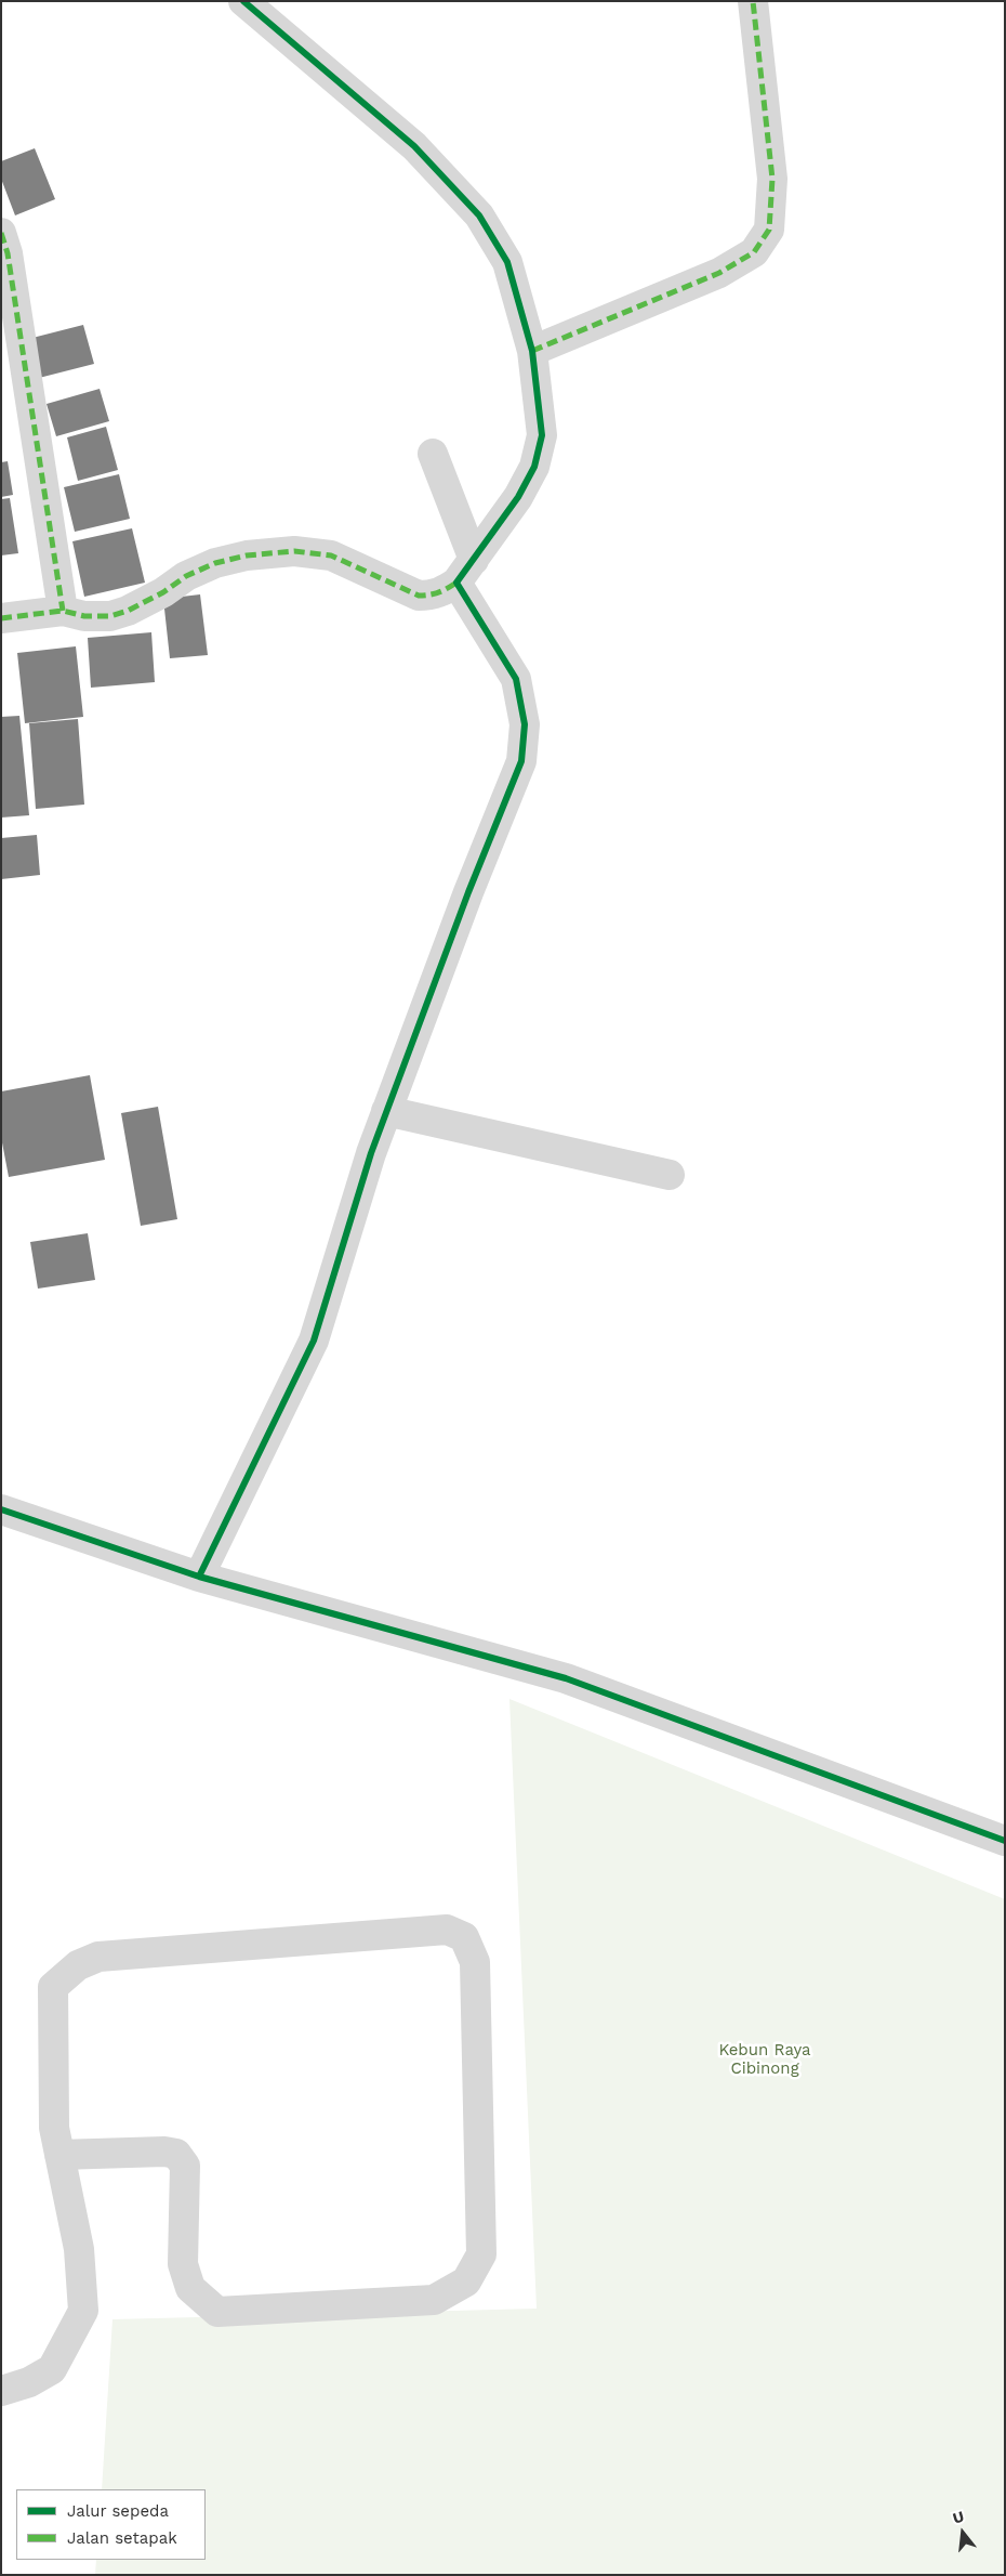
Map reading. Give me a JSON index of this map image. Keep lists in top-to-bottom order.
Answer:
{
  "parks": ["Kebun Raya Cibinong"],
  "legend": ["Jalur sepeda", "Jalan setapak"],
  "north": "top"
}
